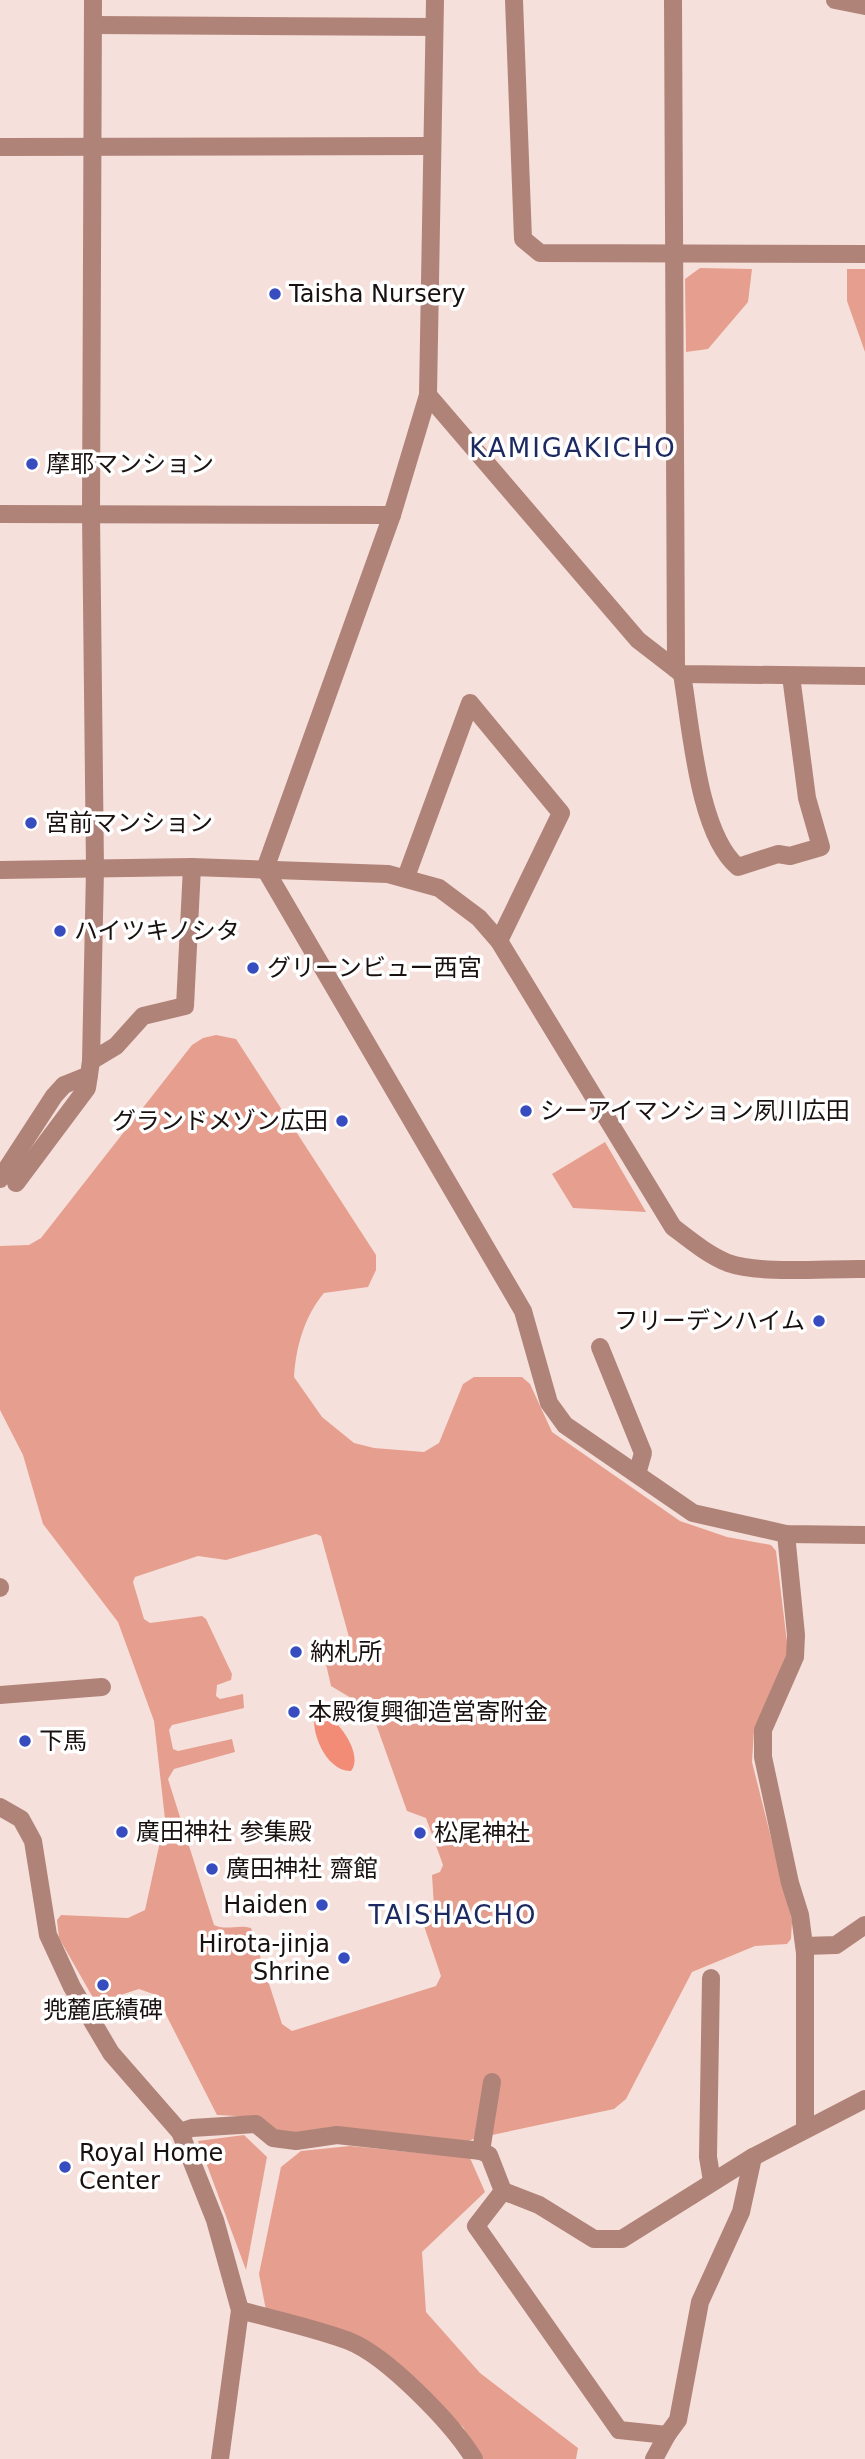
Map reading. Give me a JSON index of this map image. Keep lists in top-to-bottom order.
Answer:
{
  "districts": ["KAMIGAKICHO", "TAISHACHO"],
  "places": [
    "Taisha Nursery",
    "摩耶マンション",
    "宮前マンション",
    "ハイツキノシタ",
    "グリーンビュー西宮",
    "シーアイマンション夙川広田",
    "グランドメゾン広田",
    "フリーデンハイム",
    "納札所",
    "本殿復興御造営寄附金",
    "下馬",
    "廣田神社 参集殿",
    "松尾神社",
    "廣田神社 齋館",
    "Haiden",
    "Hirota-jinja Shrine",
    "兠麓底績碑",
    "Royal Home Center"
  ]
}
